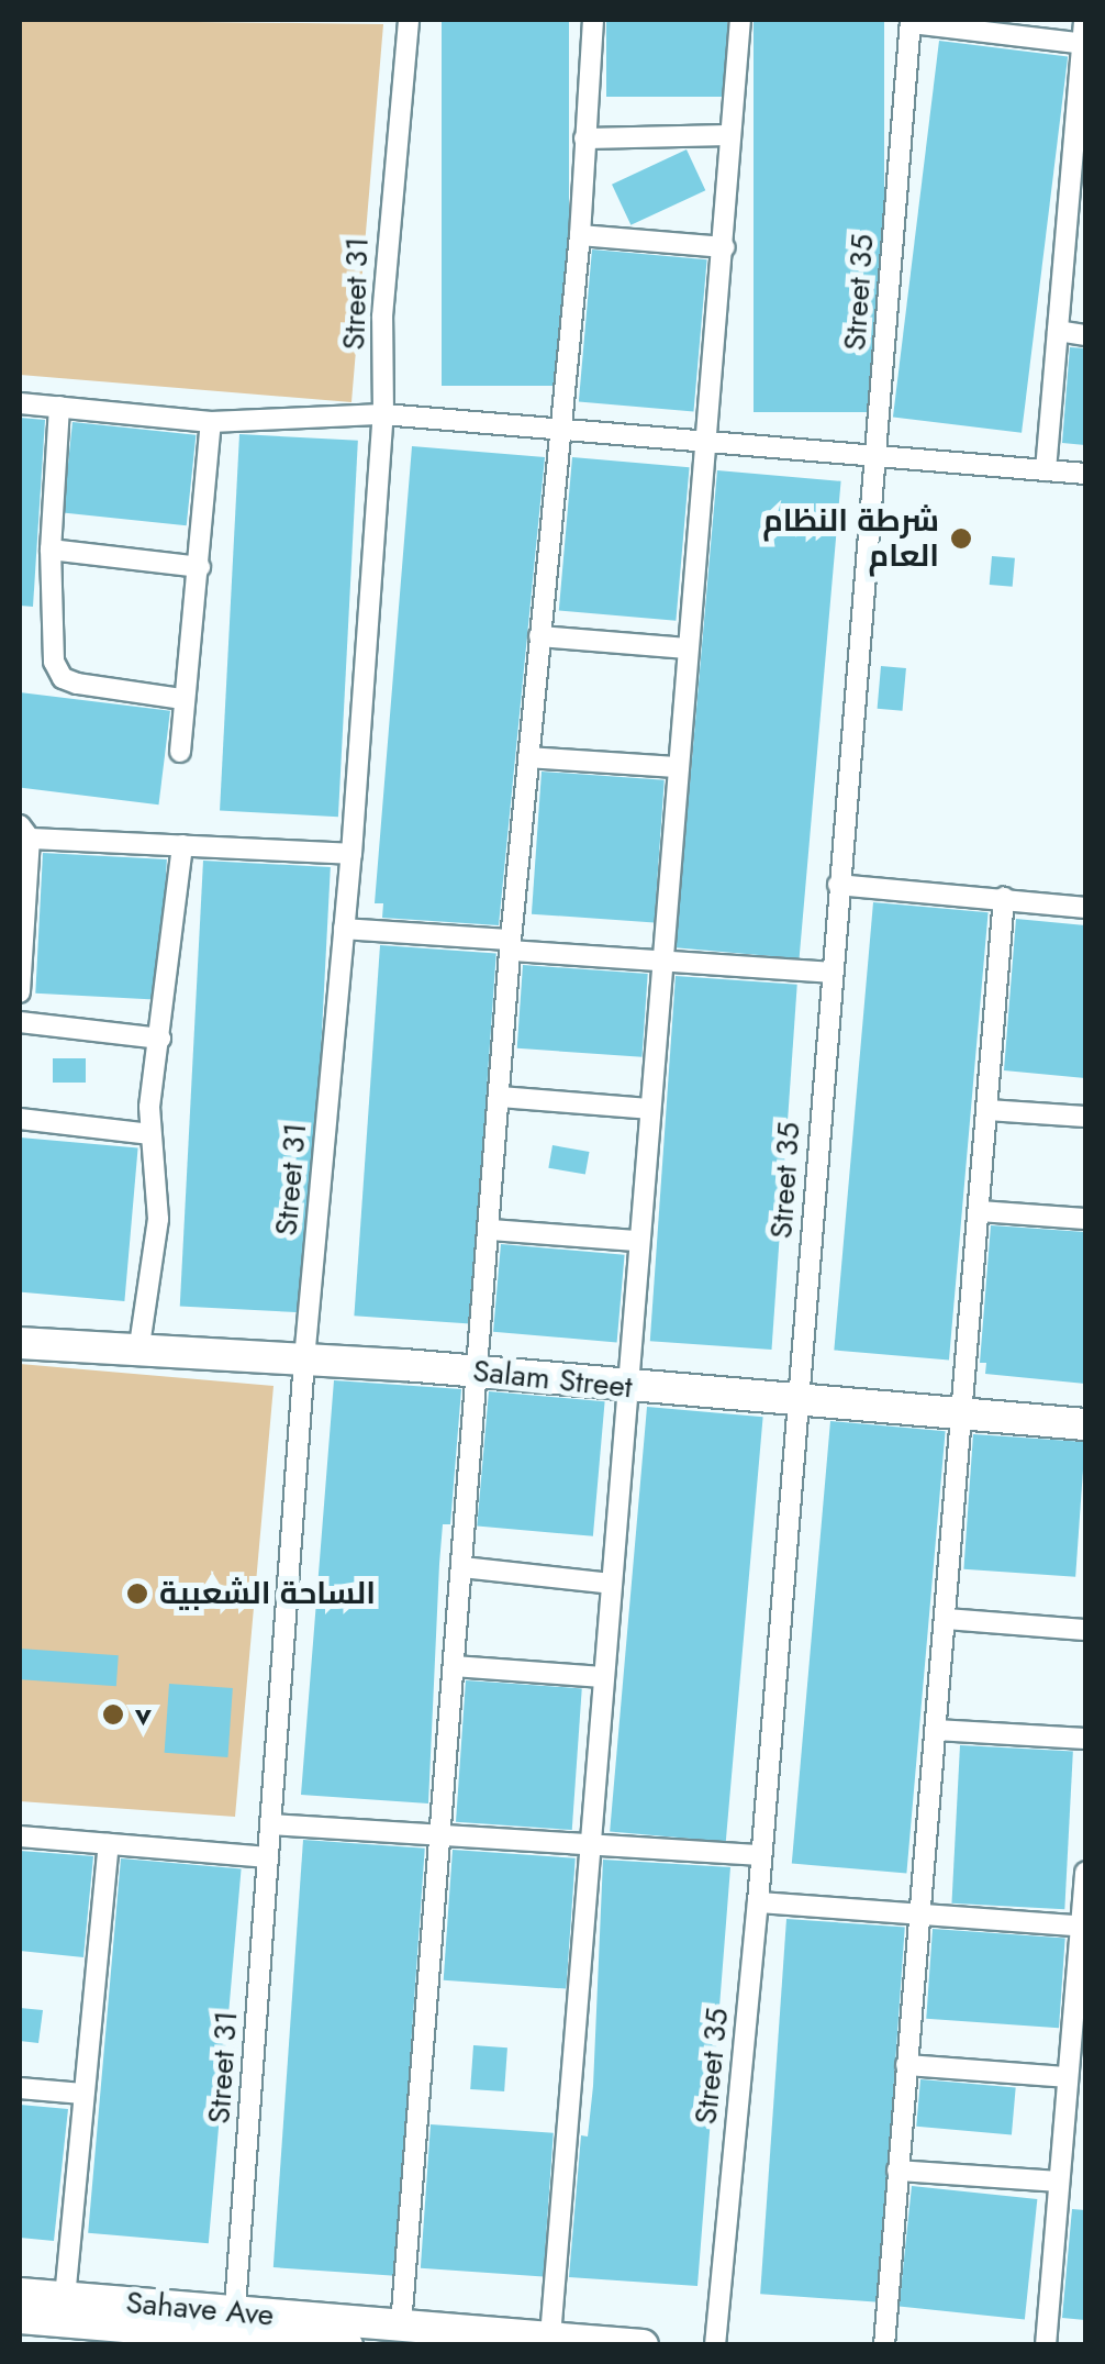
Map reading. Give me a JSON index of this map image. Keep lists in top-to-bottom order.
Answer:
{
  "streets": {
    "street": [
      "Street 35",
      "Street 31",
      "Salam Street",
      "Sahave Ave"
    ]
  },
  "crossings": [
    ["Street 35", "Salam Street"],
    ["Street 31", "Salam Street"],
    ["Street 31", "Sahave Ave"]
  ],
  "places": ["شرطة النظام العام", "الساحة الشعبية", "v"]
}
